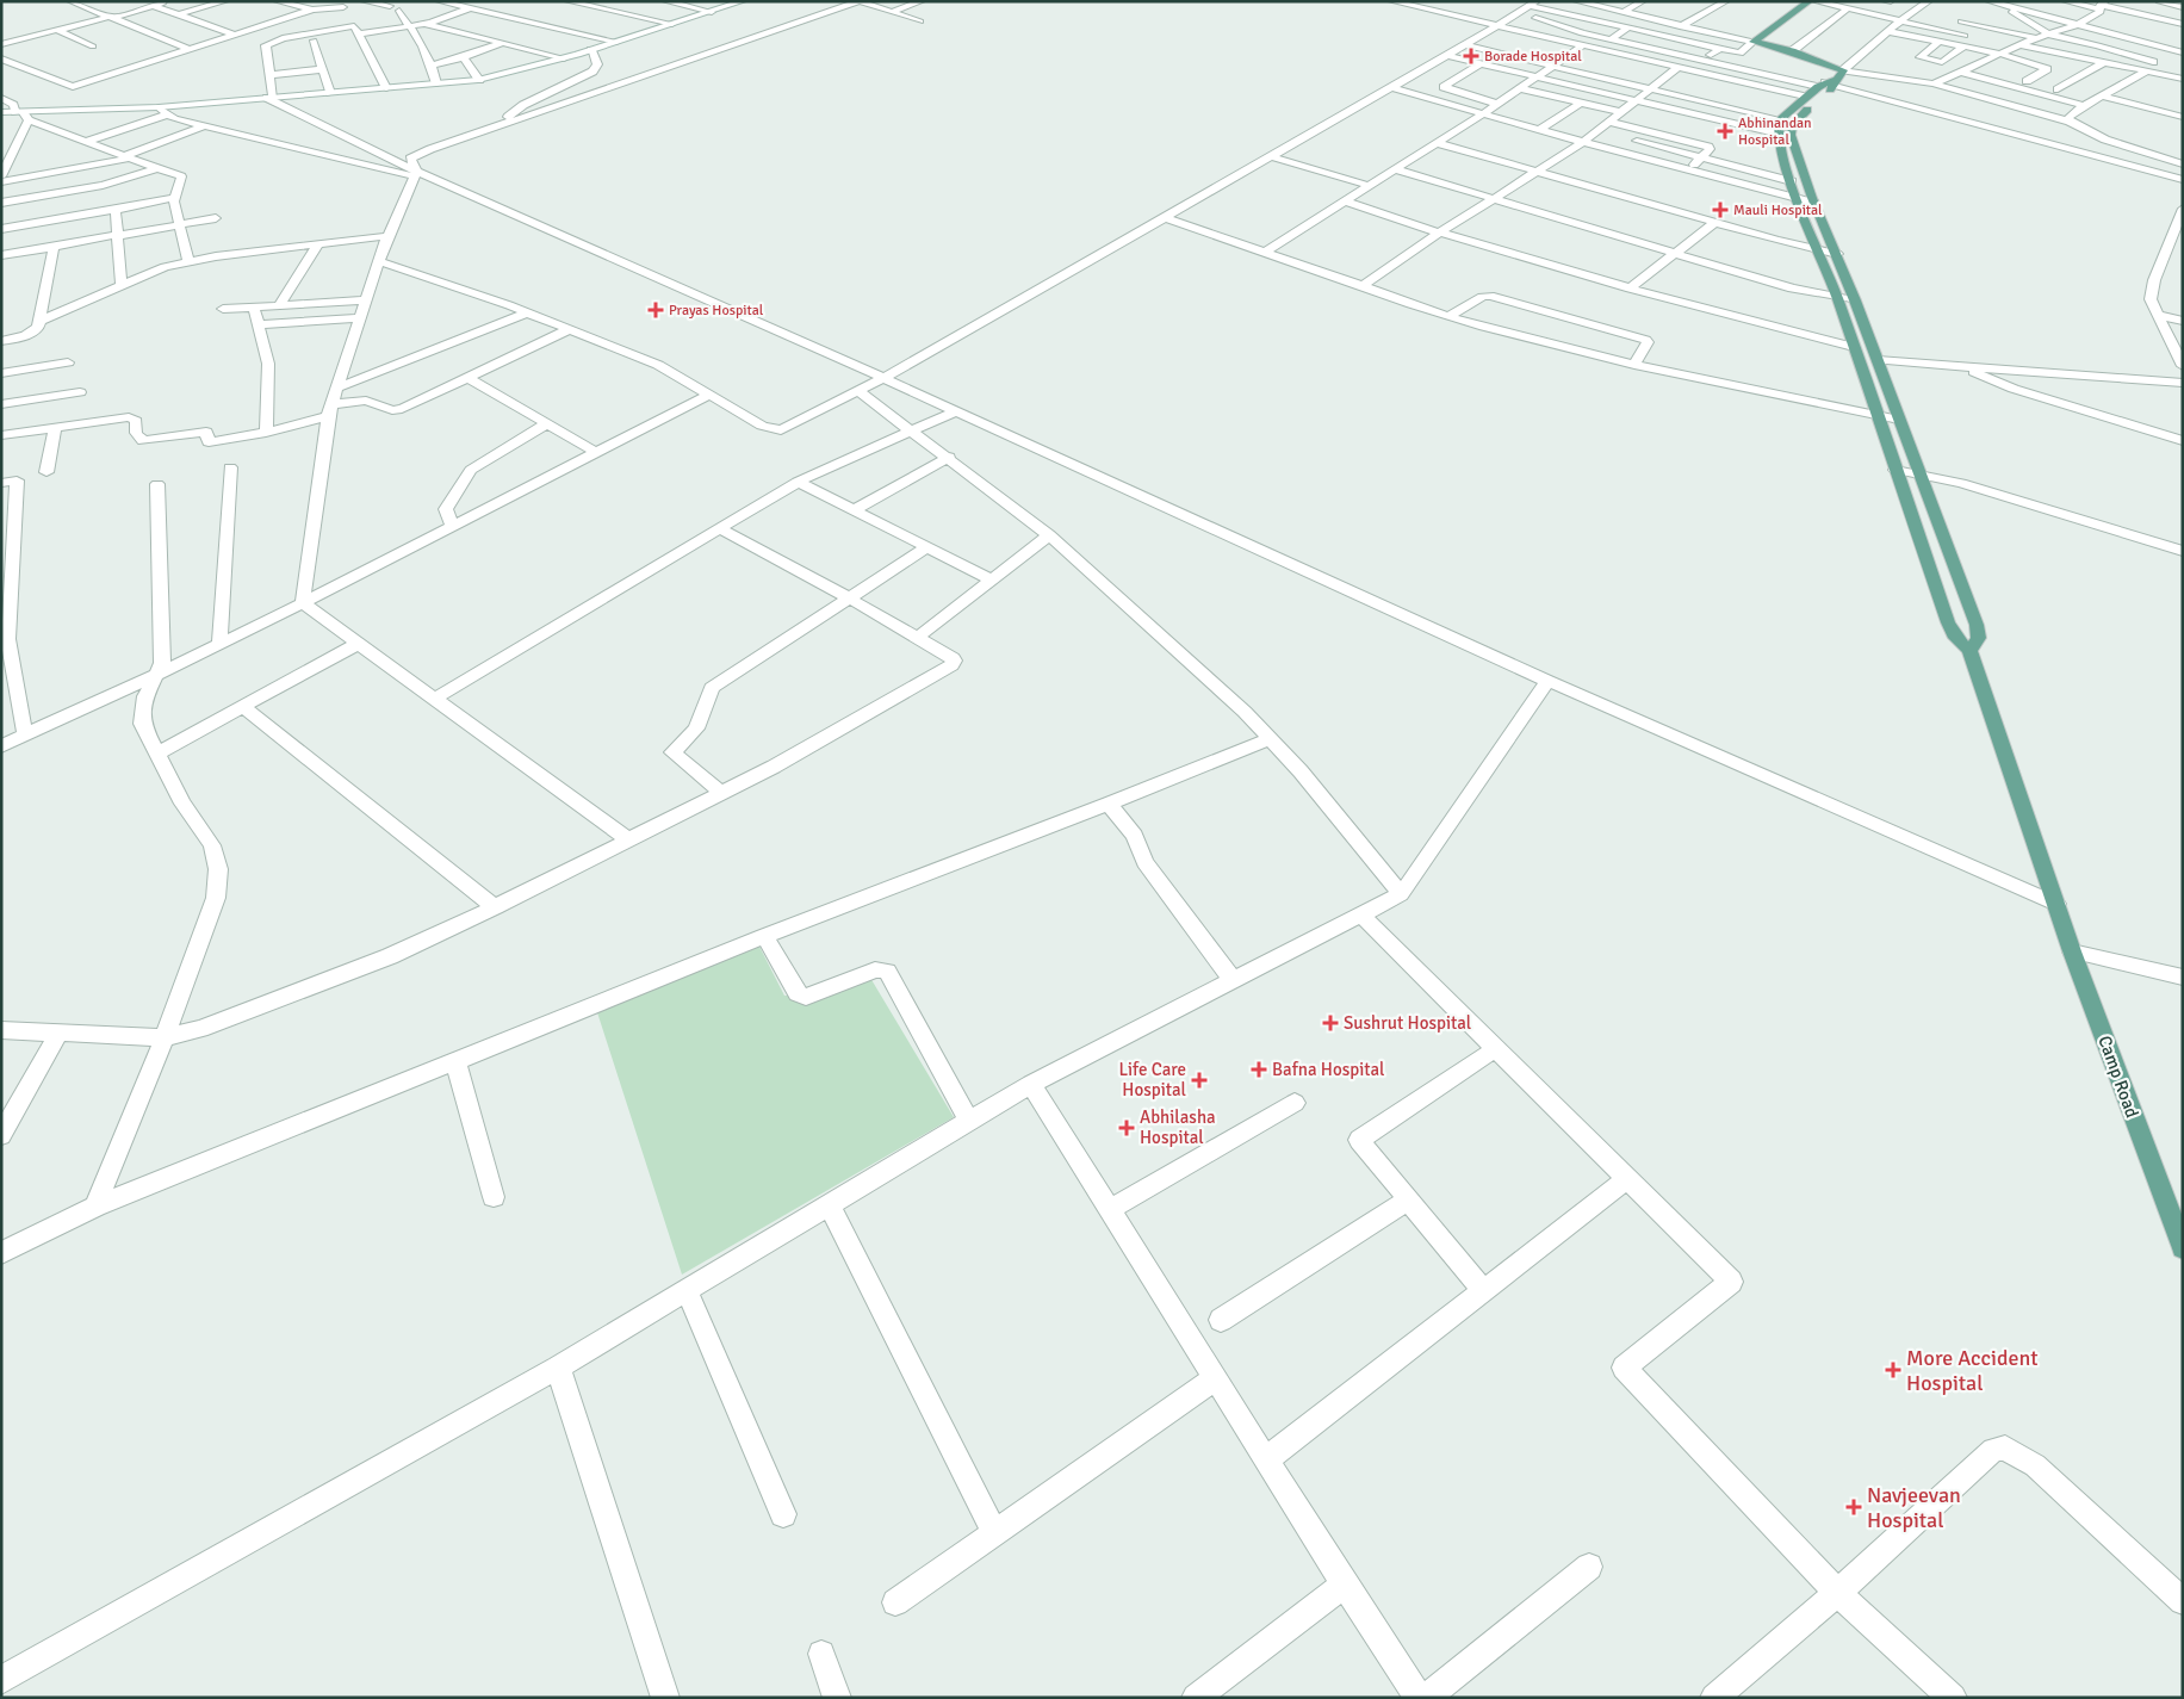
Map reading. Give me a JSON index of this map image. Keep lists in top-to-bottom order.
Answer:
{
  "streets": {
    "main road": ["Camp Road"]
  },
  "places": {
    "health": [
      "Borade Hospital",
      "Abhinandan Hospital",
      "Mauli Hospital",
      "Prayas Hospital",
      "Sushrut Hospital",
      "Bafna Hospital",
      "Life Care Hospital",
      "Abhilasha Hospital",
      "More Accident Hospital",
      "Navjeevan Hospital"
    ]
  }
}
